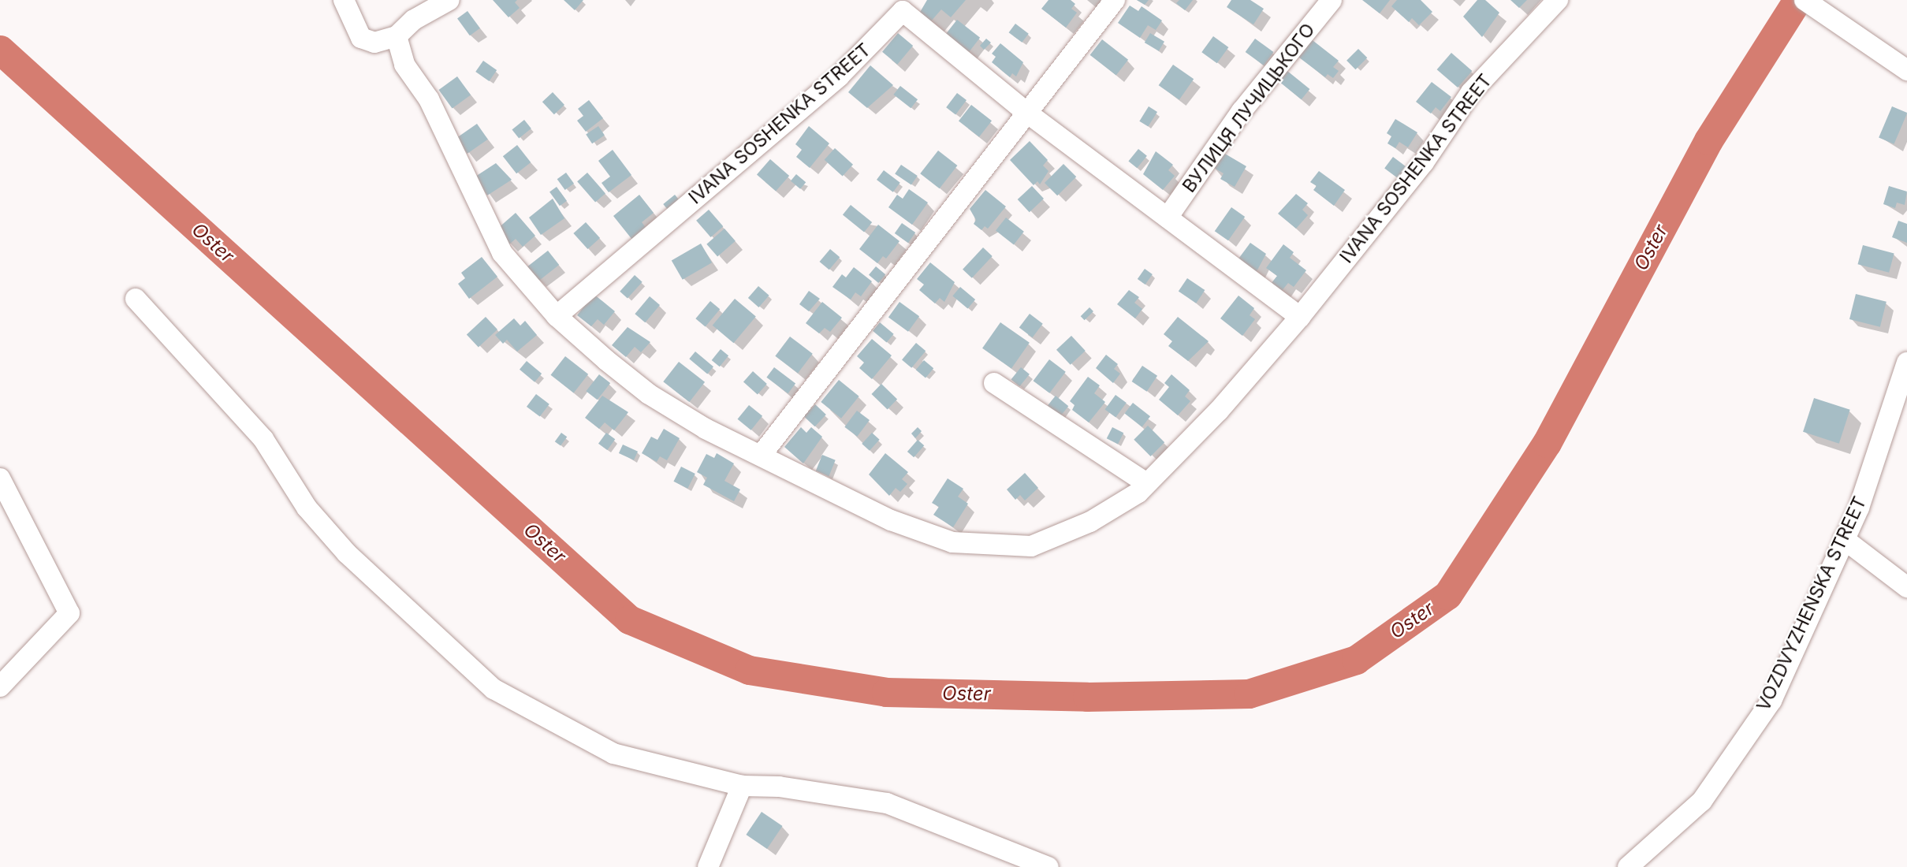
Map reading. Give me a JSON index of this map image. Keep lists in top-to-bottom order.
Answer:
{
  "streets": {
    "street": ["ВУЛИЦЯ ЛУЧИЦЬКОГО", "IVANA SOSHENKA STREET", "VOZDVYZHENSKA STREET"]
  },
  "crossings": [
    ["ВУЛИЦЯ ЛУЧИЦЬКОГО", "IVANA SOSHENKA STREET"]
  ],
  "water": ["Oster"]
}
